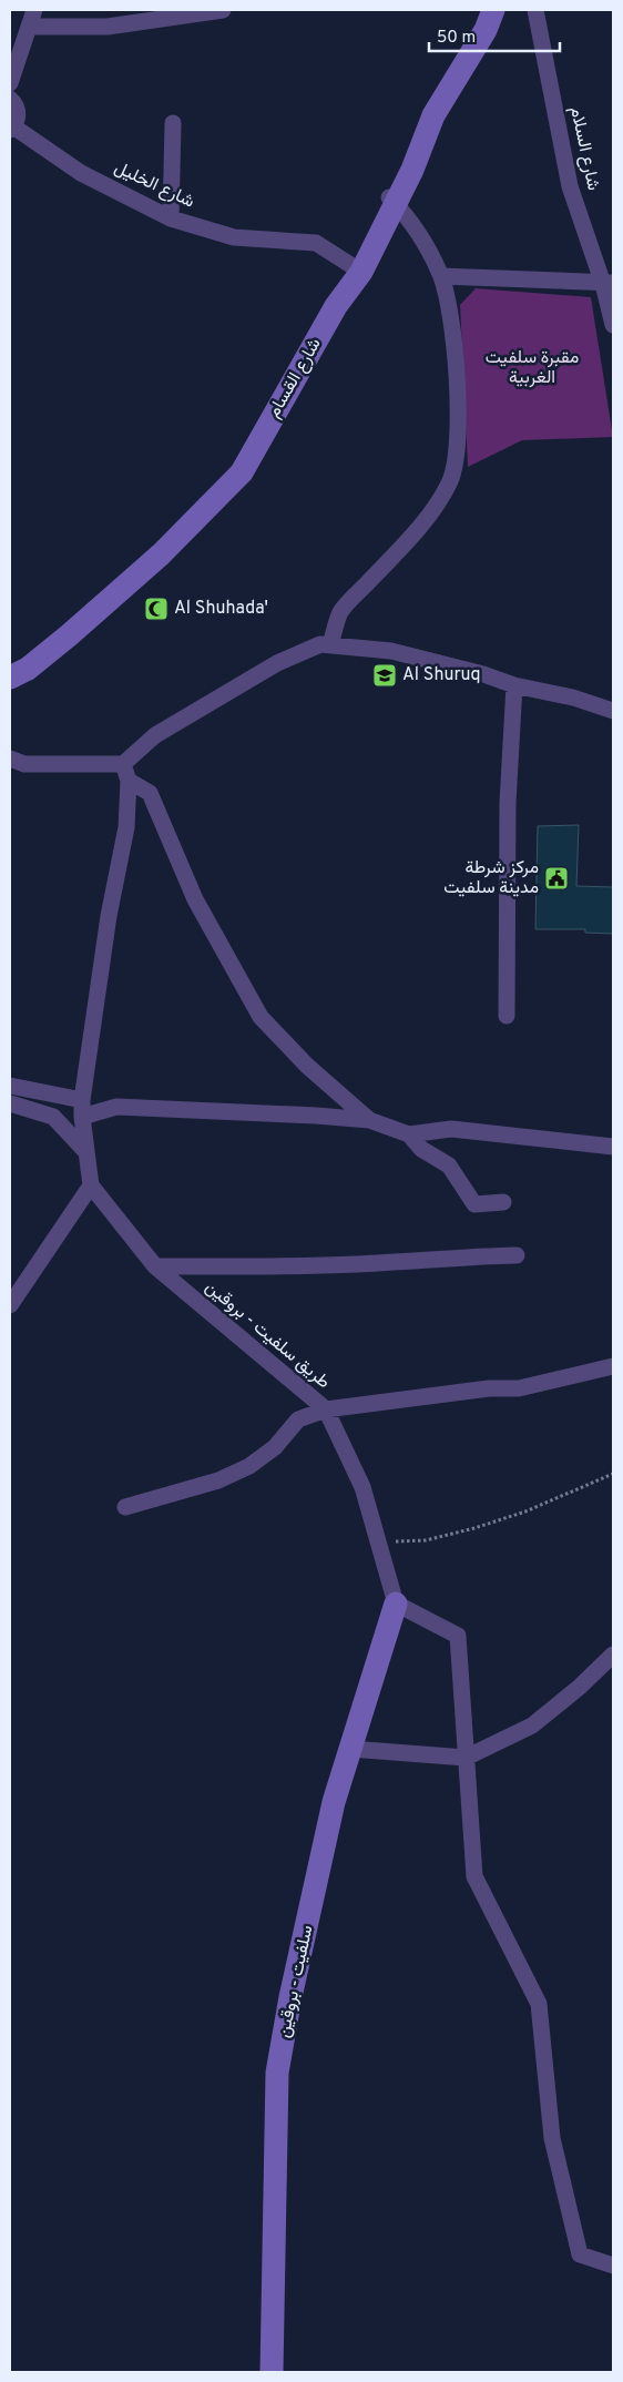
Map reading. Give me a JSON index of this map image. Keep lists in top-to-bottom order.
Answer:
{
  "streets": {
    "main road": ["شارع القسام", "سلفيت - بروقين"],
    "street": ["شارع السلام", "شارع الخليل", "طريق سلفيت - بروقين"]
  },
  "crossings": [
    ["شارع الخليل", "شارع القسام"],
    ["طريق سلفيت - بروقين", "سلفيت - بروقين"]
  ],
  "parks": ["مقبرة سلفيت الغربية"],
  "places": {
    "mosque": ["Al Shuhada'"],
    "school or university": ["Al Shuruq"],
    "public building": ["مركز شرطة مدينة سلفيت"]
  },
  "scale_bar": "50 m"
}
